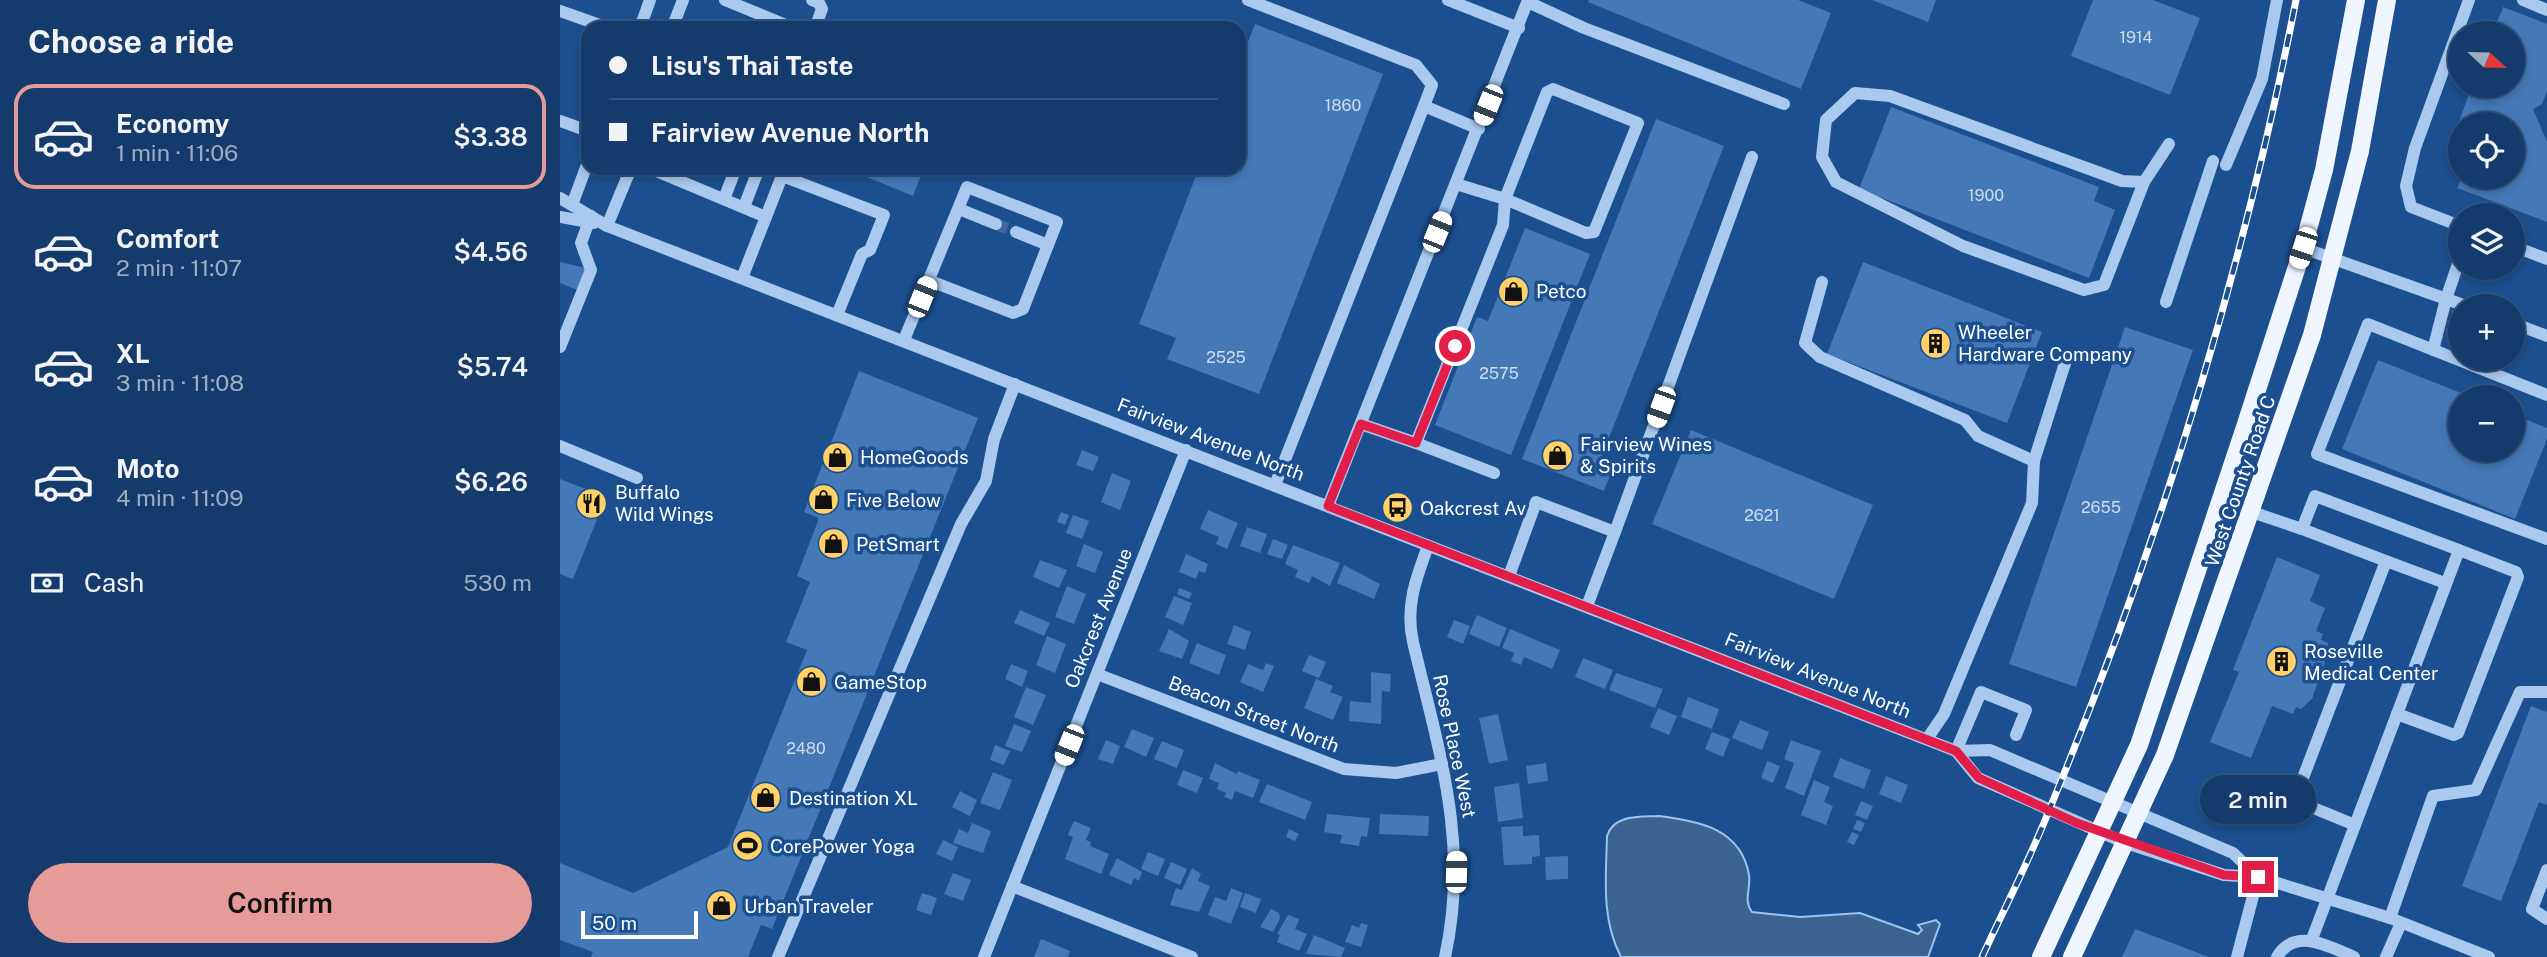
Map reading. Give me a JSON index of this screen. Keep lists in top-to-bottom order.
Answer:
{
  "streets": {
    "main road": ["West County Road C"],
    "street": [
      "Fairview Avenue North",
      "Oakcrest Avenue",
      "Beacon Street North",
      "Rose Place West"
    ]
  },
  "crossings": [
    ["Fairview Avenue North", "West County Road C"],
    ["Fairview Avenue North", "Oakcrest Avenue"],
    ["Fairview Avenue North", "Rose Place West"],
    ["Oakcrest Avenue", "Beacon Street North"],
    ["Beacon Street North", "Rose Place West"]
  ],
  "places": {
    "shop": [
      "Petco",
      "Fairview Wines & Spirits",
      "HomeGoods",
      "Five Below",
      "PetSmart",
      "GameStop",
      "Destination XL",
      "Urban Traveler"
    ],
    "building": ["Wheeler Hardware Company", "Roseville Medical Center"],
    "restaurant": ["Buffalo Wild Wings"],
    "bus stop": ["Oakcrest Av"],
    "sports": ["CorePower Yoga"]
  },
  "house_numbers": [
    "1914",
    "1860",
    "1900",
    "2525",
    "2575",
    "2655",
    "2621",
    "2480"
  ],
  "scale_bar": "50 m",
  "north": "right",
  "page": {
    "heading": "Choose a ride",
    "map_buttons": ["+", "−"],
    "banner": ["Lisu's Thai Taste", "Fairview Avenue North"],
    "list": [
      {
        "name": "Economy",
        "note": "1 min · 11:06",
        "value": "$3.38"
      },
      {
        "name": "Comfort",
        "note": "2 min · 11:07",
        "value": "$4.56"
      },
      {
        "name": "XL",
        "note": "3 min · 11:08",
        "value": "$5.74"
      },
      {
        "name": "Moto",
        "note": "4 min · 11:09",
        "value": "$6.26"
      }
    ],
    "pay": ["Cash", "530 m"],
    "bubble": "2 min",
    "buttons": "Confirm",
    "scale": "50 m"
  }
}
